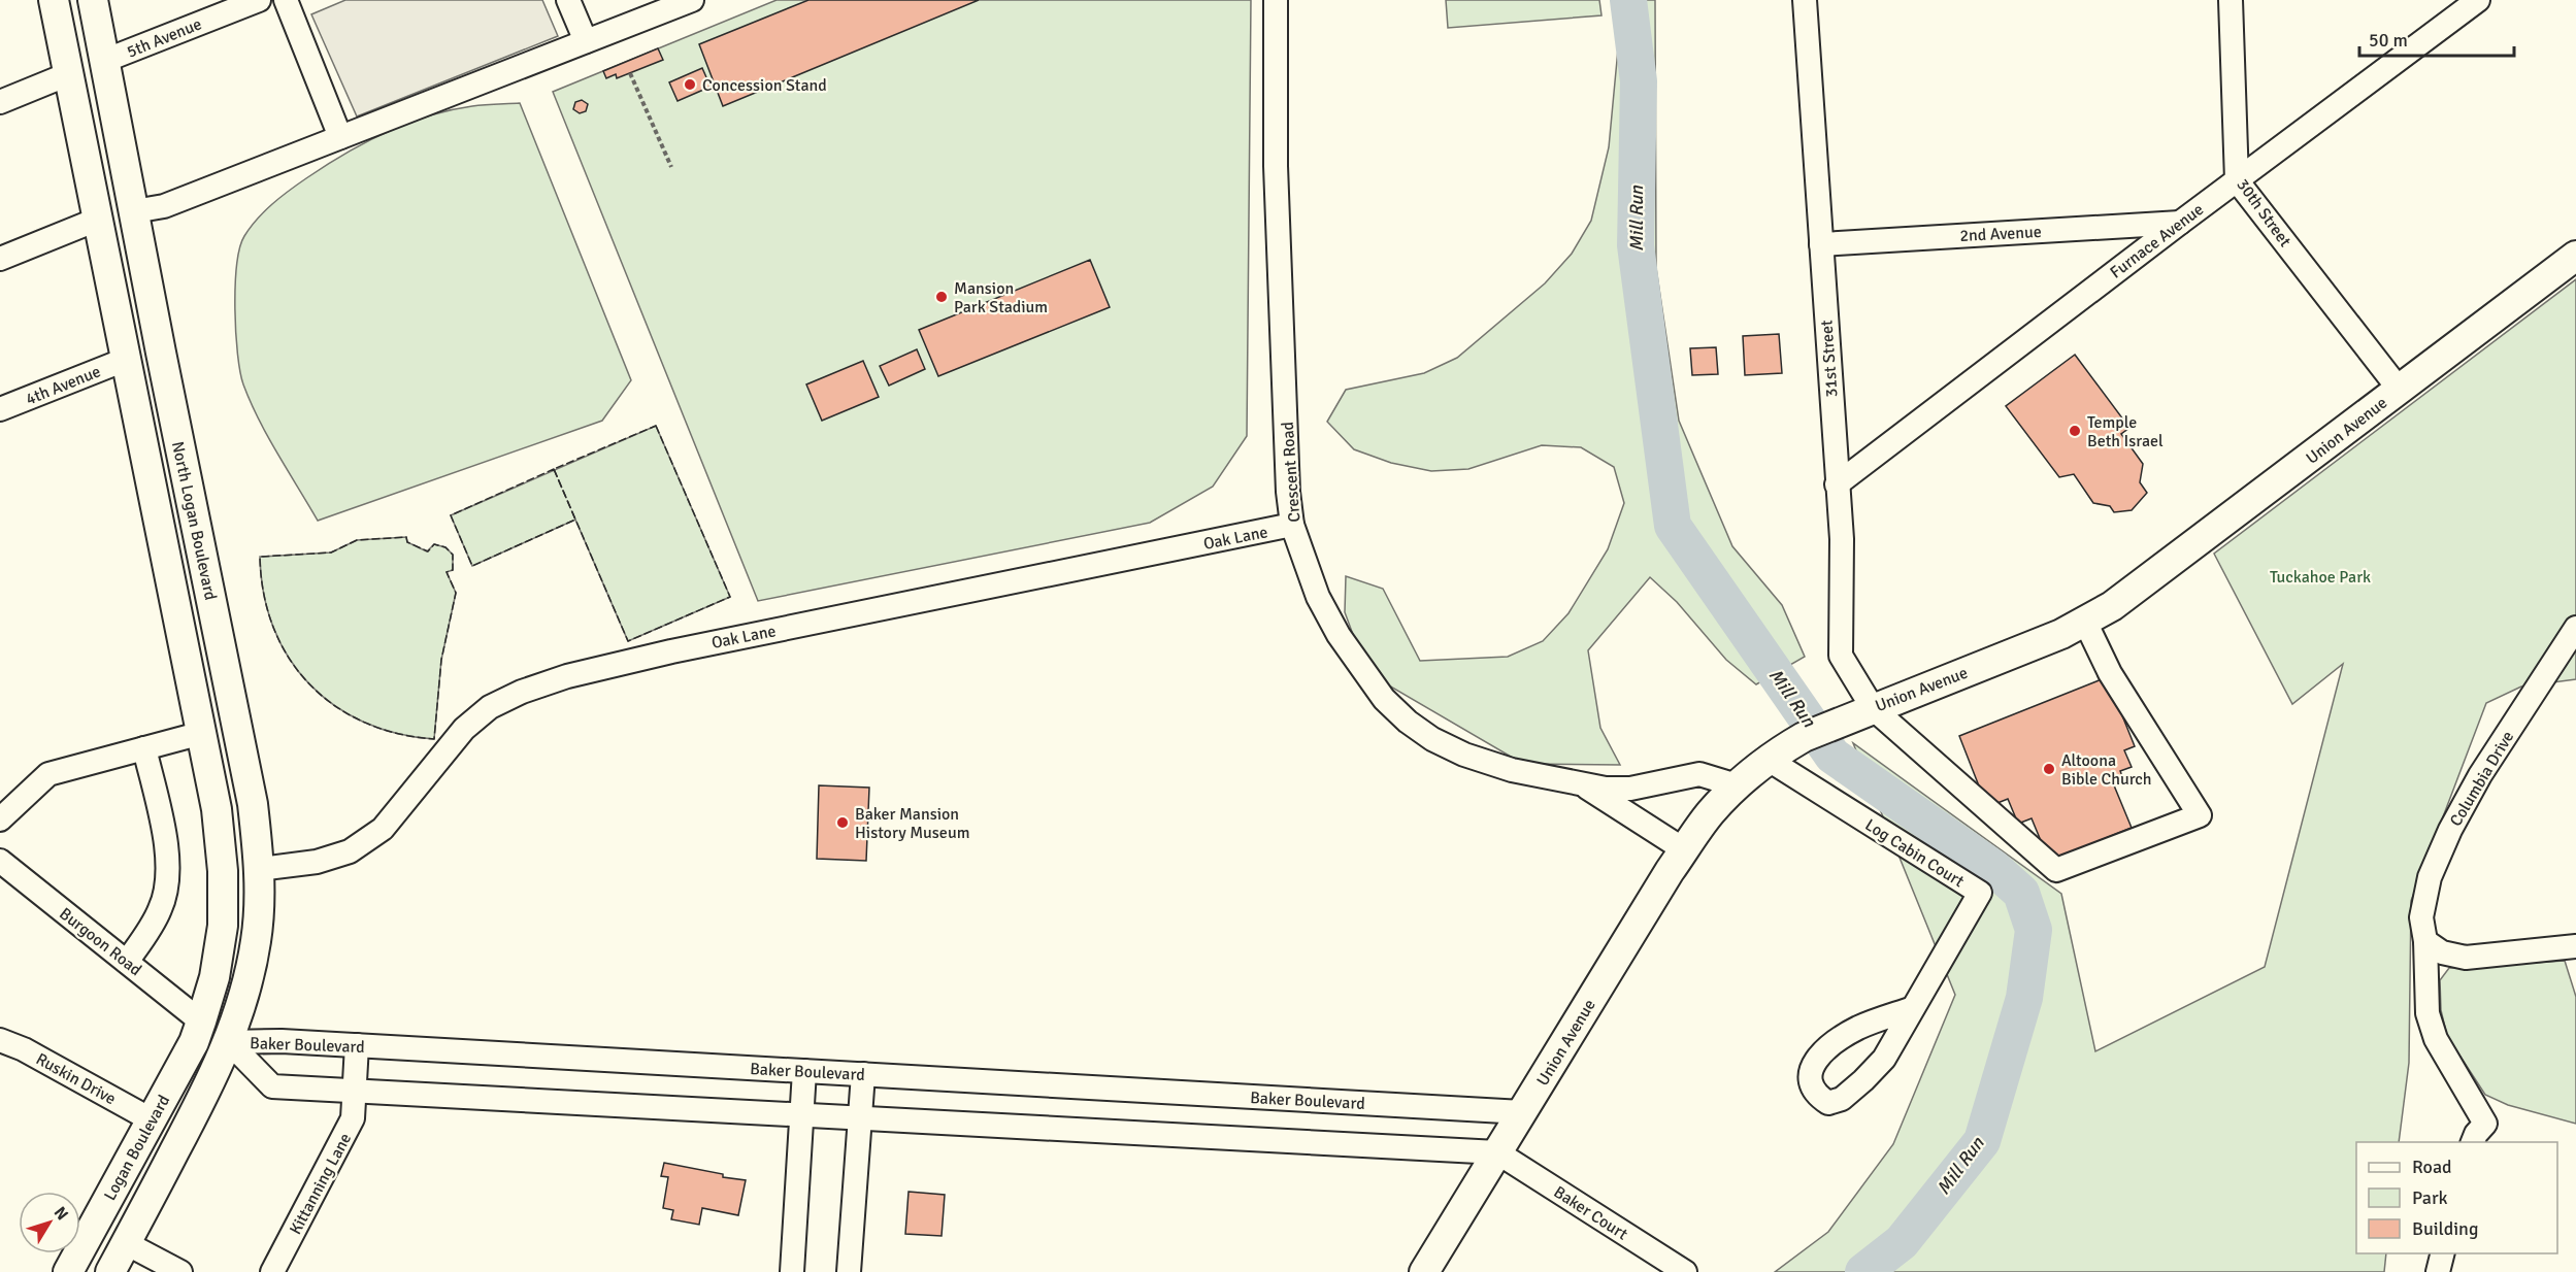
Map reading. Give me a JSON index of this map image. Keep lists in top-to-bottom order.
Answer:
{
  "streets": {
    "main road": ["Union Avenue", "North Logan Boulevard", "Logan Boulevard"],
    "street": [
      "5th Avenue",
      "30th Street",
      "2nd Avenue",
      "Furnace Avenue",
      "31st Street",
      "4th Avenue",
      "Crescent Road",
      "Oak Lane",
      "Columbia Drive",
      "Log Cabin Court",
      "Burgoon Road",
      "Baker Boulevard",
      "Ruskin Drive",
      "Kittanning Lane",
      "Baker Court"
    ]
  },
  "crossings": [
    ["5th Avenue", "North Logan Boulevard"],
    ["30th Street", "Furnace Avenue"],
    ["30th Street", "Union Avenue"],
    ["2nd Avenue", "Furnace Avenue"],
    ["2nd Avenue", "31st Street"],
    ["Furnace Avenue", "31st Street"],
    ["31st Street", "Union Avenue"],
    ["Union Avenue", "Crescent Road"],
    ["Union Avenue", "Log Cabin Court"],
    ["Union Avenue", "Baker Boulevard"],
    ["Union Avenue", "Baker Court"],
    ["Crescent Road", "Oak Lane"],
    ["North Logan Boulevard", "Oak Lane"],
    ["North Logan Boulevard", "Baker Boulevard"],
    ["North Logan Boulevard", "Logan Boulevard"],
    ["Burgoon Road", "Logan Boulevard"],
    ["Baker Boulevard", "Logan Boulevard"],
    ["Baker Boulevard", "Kittanning Lane"],
    ["Baker Boulevard", "Baker Court"],
    ["Ruskin Drive", "Logan Boulevard"]
  ],
  "water": ["Mill Run"],
  "parks": ["Tuckahoe Park"],
  "places": [
    "Concession Stand",
    "Mansion Park Stadium",
    "Temple Beth Israel",
    "Altoona Bible Church",
    "Baker Mansion History Museum"
  ],
  "legend": ["Road", "Park", "Building"],
  "scale_bar": "50 m",
  "north": "top right"
}
